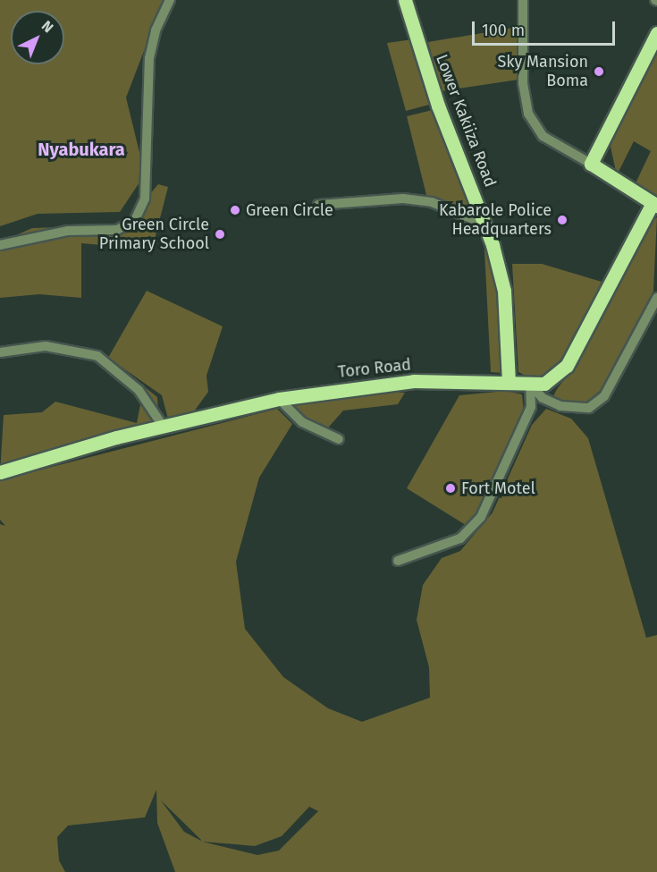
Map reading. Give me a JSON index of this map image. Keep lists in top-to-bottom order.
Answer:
{
  "streets": {
    "main road": ["Lower Kakiiza Road", "Toro Road"]
  },
  "crossings": [
    ["Lower Kakiiza Road", "Toro Road"]
  ],
  "districts": ["Nyabukara"],
  "places": [
    "Sky Mansion Boma",
    "Green Circle",
    "Kabarole Police Headquarters",
    "Green Circle Primary School",
    "Fort Motel"
  ],
  "scale_bar": "100 m",
  "north": "top right"
}
